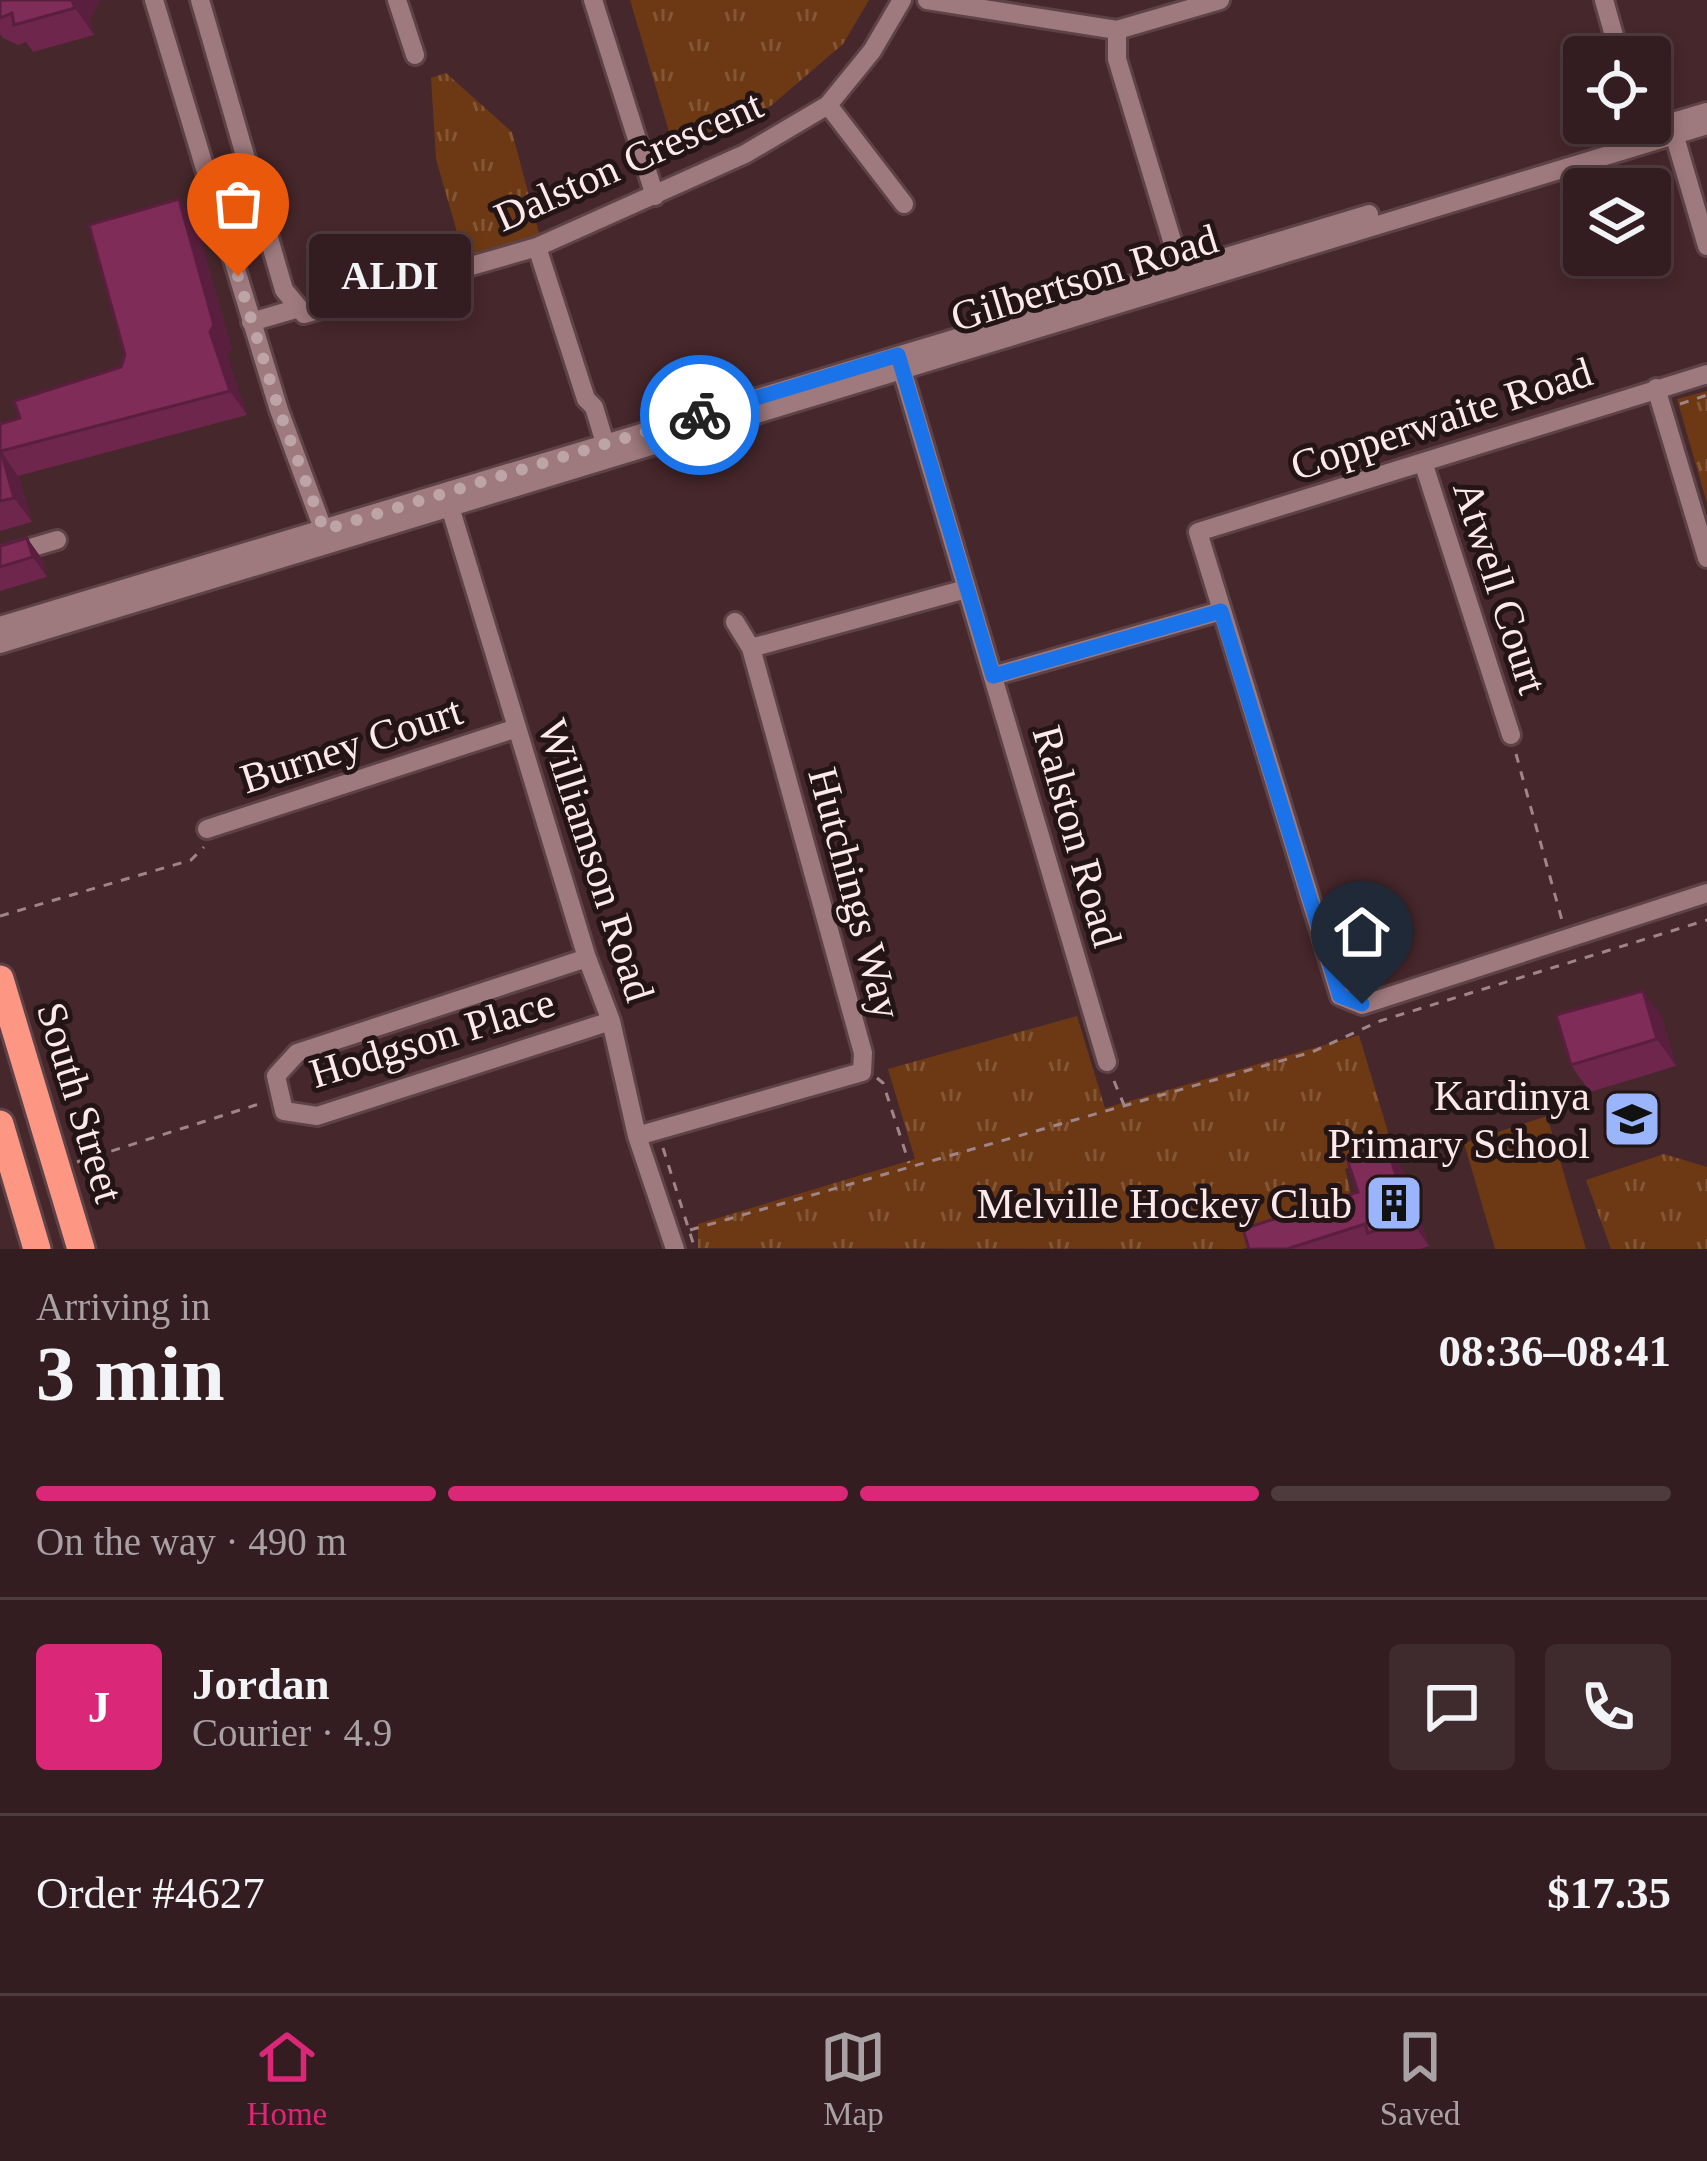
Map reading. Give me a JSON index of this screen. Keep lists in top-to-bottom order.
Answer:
{
  "streets": {
    "highway": ["South Street"],
    "street": [
      "Dalston Crescent",
      "Gilbertson Road",
      "Copperwaite Road",
      "Atwell Court",
      "Burney Court",
      "Ralston Road",
      "Williamson Road",
      "Hutchings Way",
      "Hodgson Place"
    ]
  },
  "crossings": [
    ["Gilbertson Road", "Ralston Road"],
    ["Gilbertson Road", "Williamson Road"],
    ["Copperwaite Road", "Atwell Court"],
    ["Burney Court", "Williamson Road"],
    ["Williamson Road", "Hutchings Way"],
    ["Williamson Road", "Hodgson Place"]
  ],
  "places": {
    "other": ["ALDI"],
    "school or university": ["Kardinya Primary School"],
    "building": ["Melville Hockey Club"]
  },
  "page": {
    "bubble": "ALDI",
    "heading": ["3 min", "Arriving in", "08:36–08:41"],
    "panel": [
      "Jordan",
      "Courier · 4.9",
      "Order #4627",
      "$17.35"
    ],
    "bar": "On the way · 490 m",
    "round": "J",
    "tabs": ["Home", "Map", "Saved"]
  }
}
